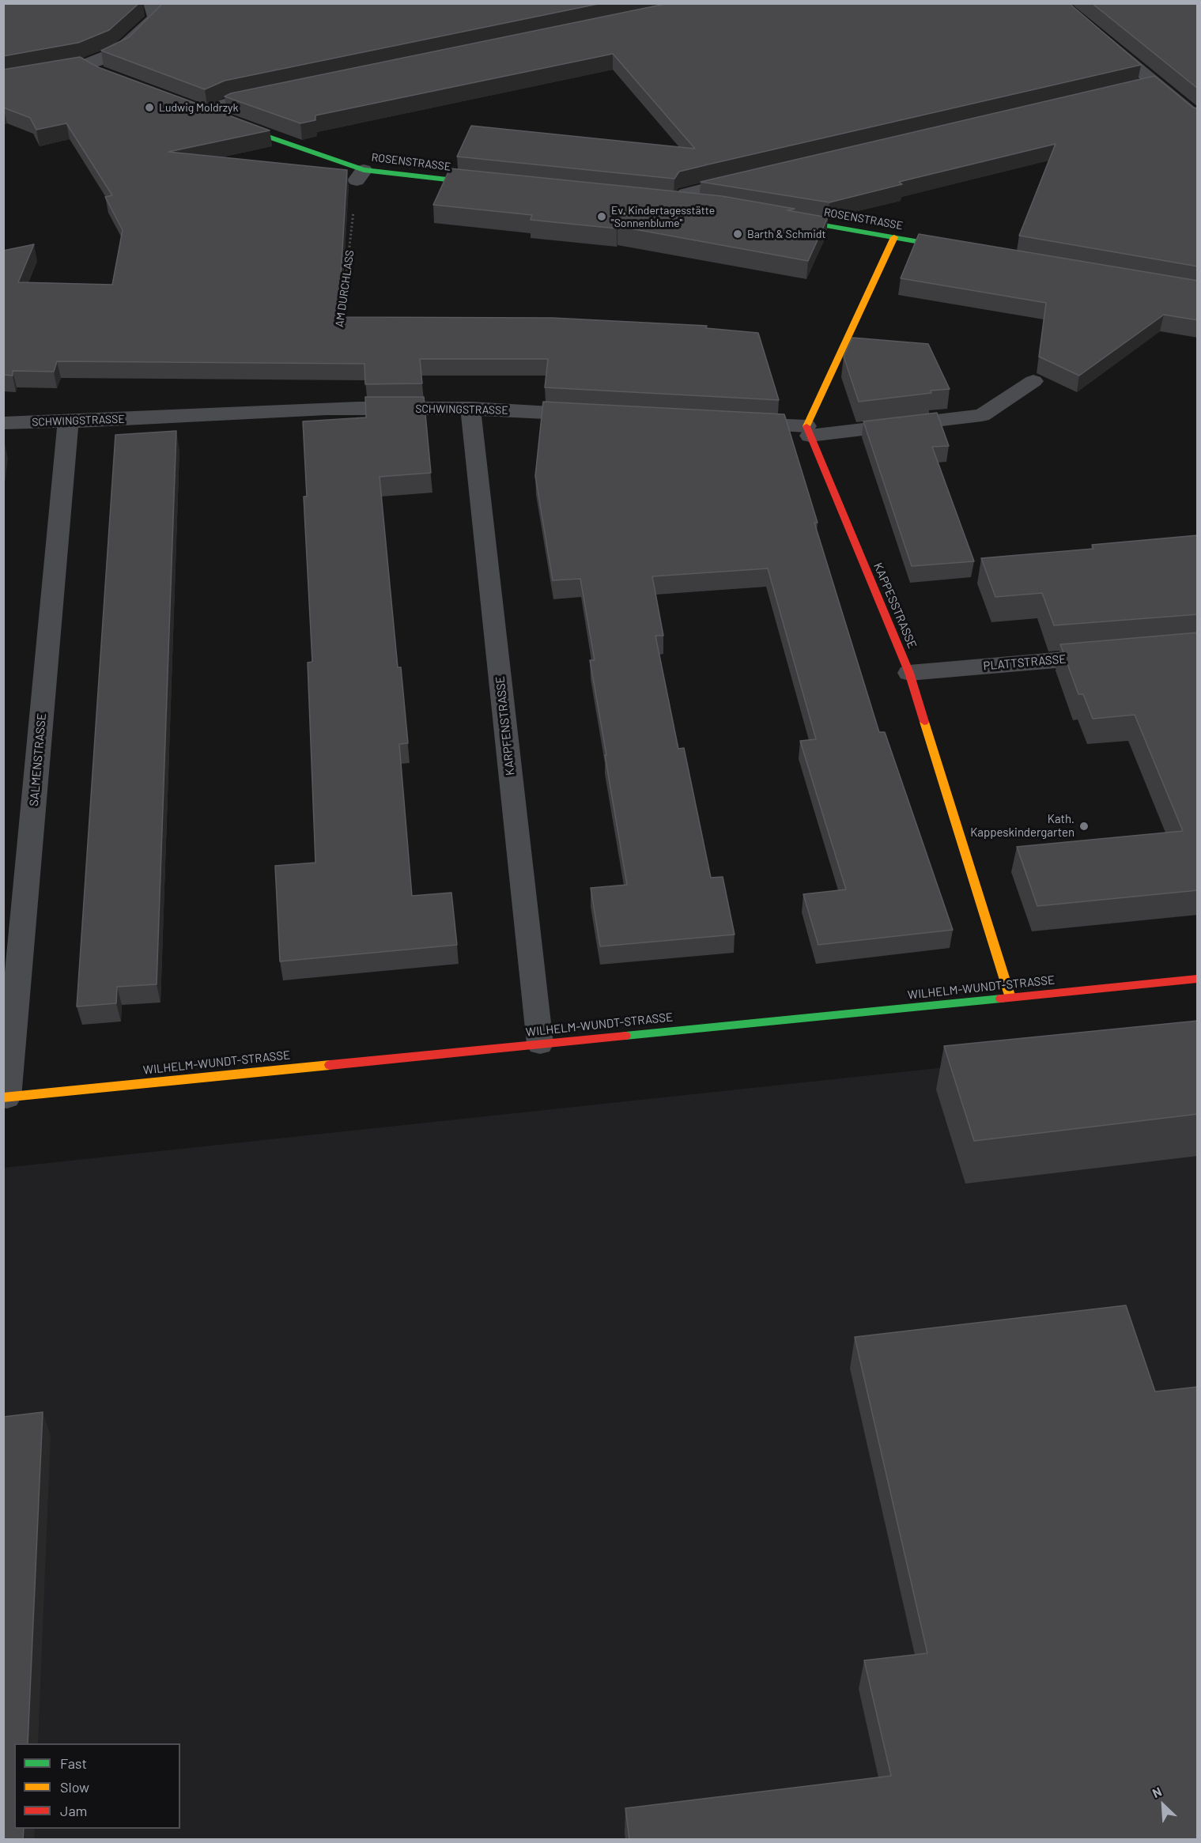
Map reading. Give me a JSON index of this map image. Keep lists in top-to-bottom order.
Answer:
{
  "streets": {
    "street": [
      "ROSENSTRASSE",
      "SCHWINGSTRASSE",
      "KAPPESSTRASSE",
      "PLATTSTRASSE",
      "KARPFENSTRASSE",
      "SALMENSTRASSE",
      "WILHELM-WUNDT-STRASSE"
    ],
    "path": ["AM DURCHLASS"]
  },
  "crossings": [
    ["ROSENSTRASSE", "AM DURCHLASS"],
    ["SCHWINGSTRASSE", "KARPFENSTRASSE"],
    ["SCHWINGSTRASSE", "SALMENSTRASSE"],
    ["KAPPESSTRASSE", "PLATTSTRASSE"],
    ["KAPPESSTRASSE", "WILHELM-WUNDT-STRASSE"],
    ["KARPFENSTRASSE", "WILHELM-WUNDT-STRASSE"],
    ["SALMENSTRASSE", "WILHELM-WUNDT-STRASSE"]
  ],
  "places": [
    "Ludwig Moldrzyk",
    "Ev. Kindertagesstätte \"Sonnenblume\"",
    "Barth & Schmidt",
    "Kath. Kappeskindergarten"
  ],
  "legend": ["Fast", "Slow", "Jam"],
  "north": "top left"
}
